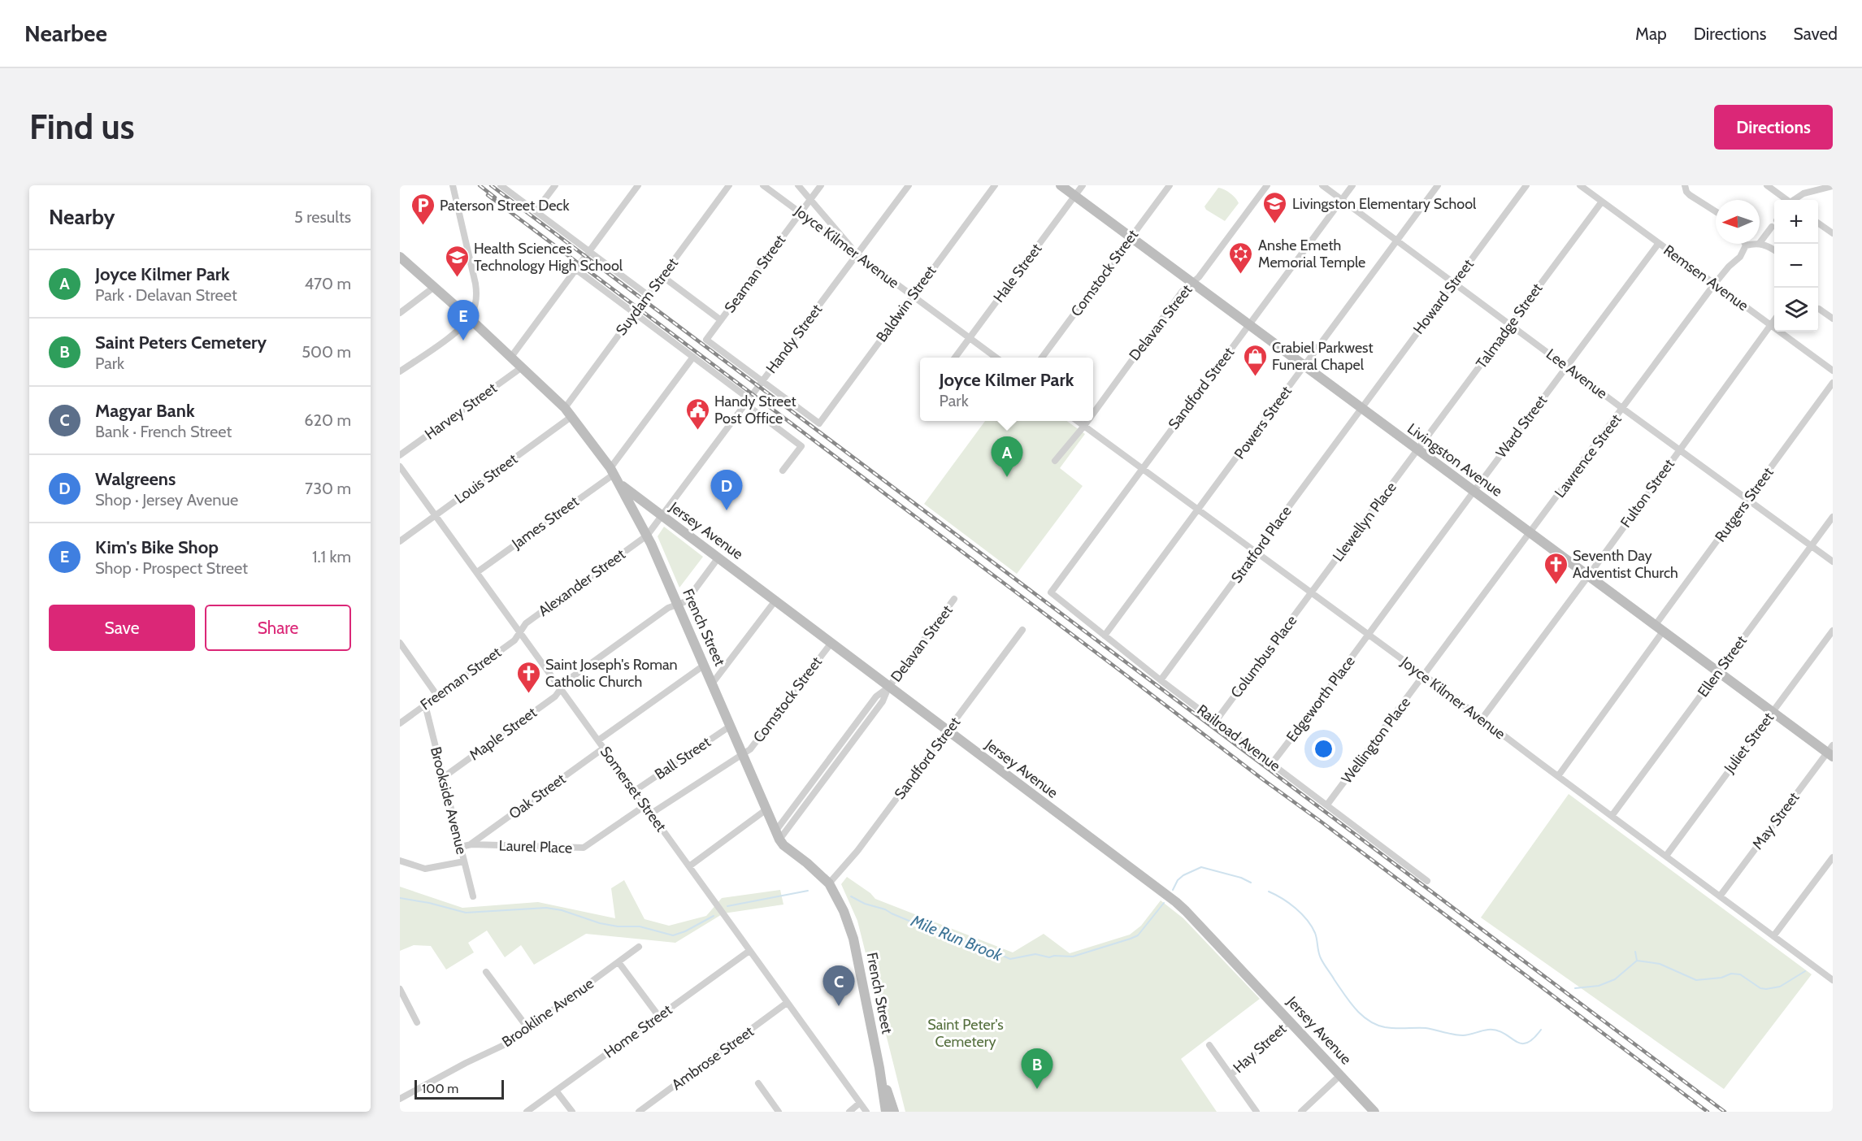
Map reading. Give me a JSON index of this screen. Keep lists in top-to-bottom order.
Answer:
{
  "streets": {
    "main road": ["Livingston Avenue", "Jersey Avenue", "French Street"],
    "street": [
      "Joyce Kilmer Avenue",
      "Hale Street",
      "Comstock Street",
      "Seaman Street",
      "Remsen Avenue",
      "Suydam Street",
      "Howard Street",
      "Baldwin Street",
      "Delavan Street",
      "Talmadge Street",
      "Handy Street",
      "Lee Avenue",
      "Sandford Street",
      "Harvey Street",
      "Powers Street",
      "Ward Street",
      "Lawrence Street",
      "Louis Street",
      "Fulton Street",
      "Rutgers Street",
      "Llewellyn Place",
      "James Street",
      "Stratford Place",
      "Alexander Street",
      "Columbus Place",
      "Ellen Street",
      "Freeman Street",
      "Edgeworth Place",
      "Maple Street",
      "Railroad Avenue",
      "Wellington Place",
      "Juliet Street",
      "Ball Street",
      "Somerset Street",
      "Oak Street",
      "Brookside Avenue",
      "May Street",
      "Laurel Place",
      "Brookline Avenue",
      "Home Street",
      "Hay Street",
      "Ambrose Street"
    ]
  },
  "crossings": [
    ["Joyce Kilmer Avenue", "Hale Street"],
    ["Joyce Kilmer Avenue", "Seaman Street"],
    ["Joyce Kilmer Avenue", "Baldwin Street"],
    ["Joyce Kilmer Avenue", "Delavan Street"],
    ["Joyce Kilmer Avenue", "Handy Street"],
    ["Joyce Kilmer Avenue", "Sandford Street"],
    ["Joyce Kilmer Avenue", "Powers Street"],
    ["Joyce Kilmer Avenue", "Ward Street"],
    ["Joyce Kilmer Avenue", "Lawrence Street"],
    ["Joyce Kilmer Avenue", "Fulton Street"],
    ["Joyce Kilmer Avenue", "Rutgers Street"],
    ["Joyce Kilmer Avenue", "Llewellyn Place"],
    ["Joyce Kilmer Avenue", "Stratford Place"],
    ["Joyce Kilmer Avenue", "Columbus Place"],
    ["Joyce Kilmer Avenue", "Ellen Street"],
    ["Joyce Kilmer Avenue", "Edgeworth Place"],
    ["Joyce Kilmer Avenue", "Wellington Place"],
    ["Joyce Kilmer Avenue", "Juliet Street"],
    ["Joyce Kilmer Avenue", "May Street"],
    ["Hale Street", "Livingston Avenue"],
    ["Comstock Street", "Livingston Avenue"],
    ["Comstock Street", "Jersey Avenue"],
    ["Comstock Street", "French Street"],
    ["Comstock Street", "Somerset Street"],
    ["Seaman Street", "Baldwin Street"],
    ["Seaman Street", "Handy Street"],
    ["Remsen Avenue", "Talmadge Street"],
    ["Remsen Avenue", "Ward Street"],
    ["Remsen Avenue", "Lawrence Street"],
    ["Remsen Avenue", "Fulton Street"],
    ["Suydam Street", "French Street"],
    ["Howard Street", "Lee Avenue"],
    ["Howard Street", "Livingston Avenue"],
    ["Howard Street", "Stratford Place"],
    ["Baldwin Street", "Handy Street"],
    ["Delavan Street", "Livingston Avenue"],
    ["Delavan Street", "Jersey Avenue"],
    ["Delavan Street", "French Street"],
    ["Talmadge Street", "Lee Avenue"],
    ["Talmadge Street", "Livingston Avenue"],
    ["Talmadge Street", "Llewellyn Place"],
    ["Handy Street", "Jersey Avenue"],
    ["Handy Street", "Alexander Street"],
    ["Lee Avenue", "Sandford Street"],
    ["Lee Avenue", "Powers Street"],
    ["Lee Avenue", "Ward Street"],
    ["Lee Avenue", "Lawrence Street"],
    ["Lee Avenue", "Fulton Street"],
    ["Lee Avenue", "Rutgers Street"],
    ["Lee Avenue", "Ellen Street"],
    ["Sandford Street", "Livingston Avenue"],
    ["Sandford Street", "Jersey Avenue"],
    ["Sandford Street", "French Street"],
    ["Sandford Street", "Railroad Avenue"],
    ["Harvey Street", "French Street"],
    ["Powers Street", "Livingston Avenue"],
    ["Powers Street", "Railroad Avenue"],
    ["Ward Street", "Livingston Avenue"],
    ["Ward Street", "Edgeworth Place"],
    ["Lawrence Street", "Livingston Avenue"],
    ["Lawrence Street", "Wellington Place"],
    ["Livingston Avenue", "Fulton Street"],
    ["Livingston Avenue", "Rutgers Street"],
    ["Livingston Avenue", "Llewellyn Place"],
    ["Livingston Avenue", "Stratford Place"],
    ["Livingston Avenue", "Ellen Street"],
    ["Livingston Avenue", "Juliet Street"],
    ["Livingston Avenue", "May Street"],
    ["Louis Street", "French Street"],
    ["Louis Street", "Somerset Street"],
    ["Llewellyn Place", "Columbus Place"],
    ["James Street", "French Street"],
    ["James Street", "Somerset Street"],
    ["Jersey Avenue", "Alexander Street"],
    ["Jersey Avenue", "French Street"],
    ["Jersey Avenue", "Hay Street"],
    ["Stratford Place", "Railroad Avenue"],
    ["Alexander Street", "French Street"],
    ["Alexander Street", "Freeman Street"],
    ["Alexander Street", "Somerset Street"],
    ["French Street", "Maple Street"],
    ["French Street", "Ball Street"],
    ["Columbus Place", "Railroad Avenue"],
    ["Freeman Street", "Somerset Street"],
    ["Freeman Street", "Brookside Avenue"],
    ["Edgeworth Place", "Railroad Avenue"],
    ["Maple Street", "Somerset Street"],
    ["Maple Street", "Brookside Avenue"],
    ["Railroad Avenue", "Wellington Place"],
    ["Ball Street", "Somerset Street"],
    ["Somerset Street", "Oak Street"],
    ["Somerset Street", "Laurel Place"],
    ["Somerset Street", "Home Street"],
    ["Somerset Street", "Ambrose Street"],
    ["Oak Street", "Laurel Place"]
  ],
  "water": ["Mile Run Brook"],
  "parks": ["Saint Peter's Cemetery"],
  "places": {
    "school or university": ["Livingston Elementary School", "Health Sciences Technology High School"],
    "parking": ["Paterson Street Deck"],
    "synagogue": ["Anshe Emeth Memorial Temple"],
    "shop": ["Crabiel Parkwest Funeral Chapel"],
    "public building": ["Handy Street Post Office"],
    "church": ["Seventh Day Adventist Church", "Saint Joseph's Roman Catholic Church"]
  },
  "scale_bar": "100 m",
  "north": "left",
  "page": {
    "header": "Nearbee",
    "nav": ["Map", "Directions", "Saved"],
    "buttons": [
      "Directions",
      ["Save", "Share"]
    ],
    "title": "Find us",
    "heading": ["Nearby", "5 results"],
    "map_buttons": ["+", "−"],
    "list": [
      {
        "mark": "A",
        "name": "Joyce Kilmer Park",
        "note": "Park · Delavan Street",
        "value": "470 m"
      },
      {
        "mark": "B",
        "name": "Saint Peters Cemetery",
        "note": "Park",
        "value": "500 m"
      },
      {
        "mark": "C",
        "name": "Magyar Bank",
        "note": "Bank · French Street",
        "value": "620 m"
      },
      {
        "mark": "D",
        "name": "Walgreens",
        "note": "Shop · Jersey Avenue",
        "value": "730 m"
      },
      {
        "mark": "E",
        "name": "Kim's Bike Shop",
        "note": "Shop · Prospect Street",
        "value": "1.1 km"
      }
    ],
    "pins": [
      "E",
      "A",
      "D",
      "C",
      "B"
    ],
    "popup": ["Joyce Kilmer Park", "Park"],
    "scale": "100 m"
  }
}
